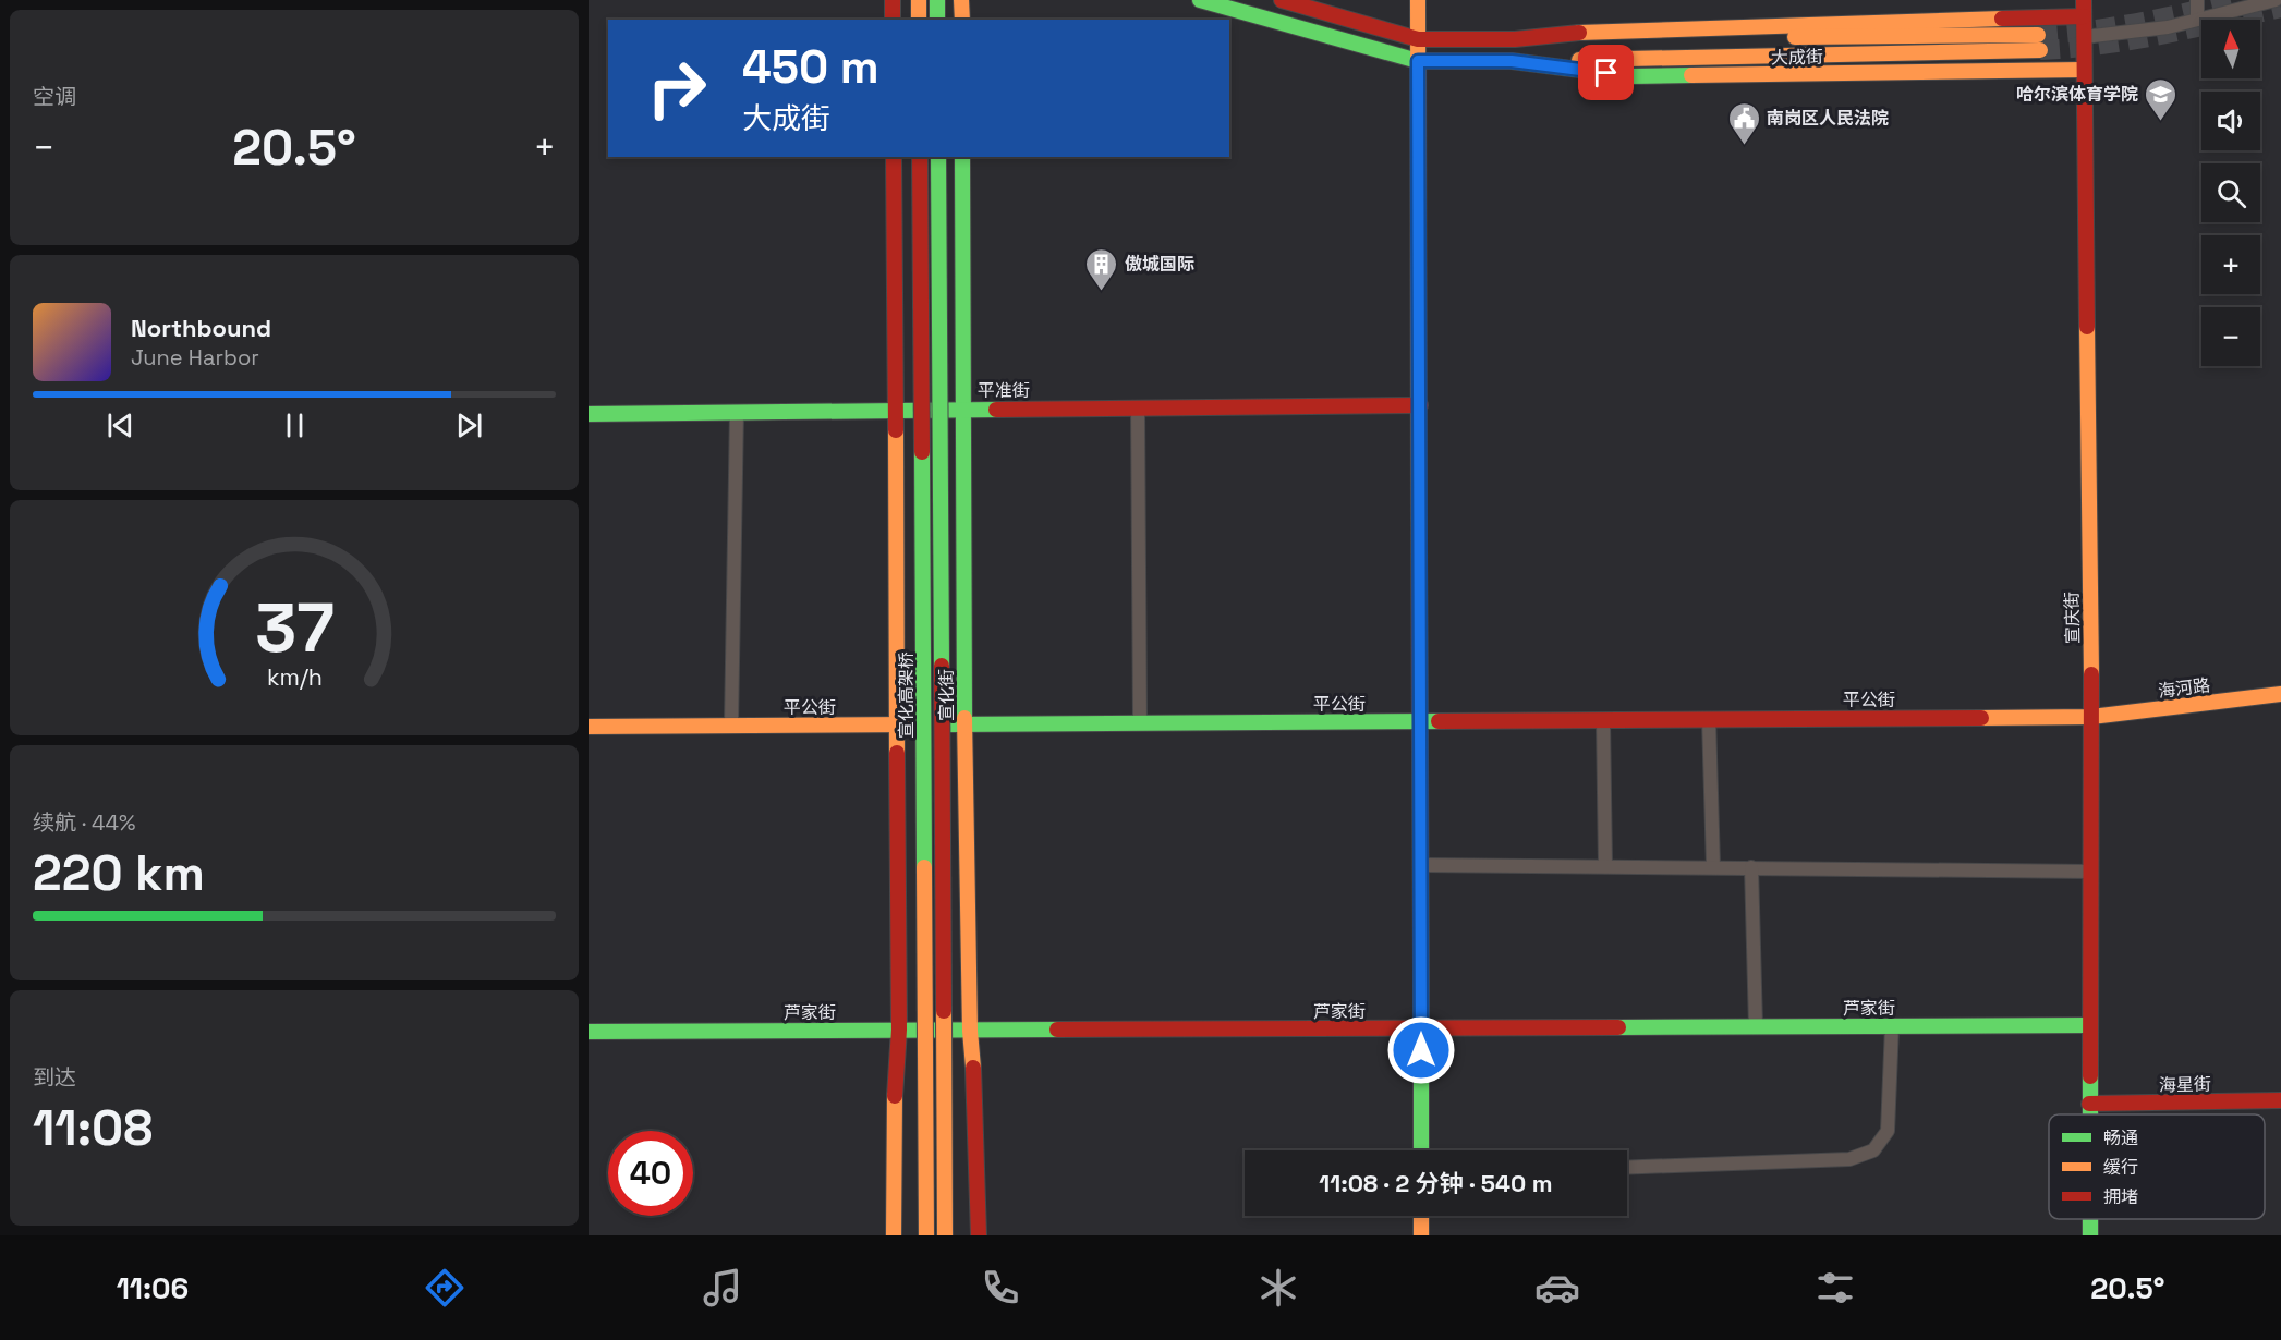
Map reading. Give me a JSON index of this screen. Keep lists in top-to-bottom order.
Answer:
{
  "streets": {
    "main road": [
      "大成街",
      "平准街",
      "宣庆街",
      "海河路",
      "宣化高架桥",
      "宣化街",
      "平公街",
      "芦家街",
      "海星街"
    ]
  },
  "crossings": [
    ["大成街", "宣庆街"],
    ["平准街", "宣化街"],
    ["宣庆街", "海河路"],
    ["宣庆街", "平公街"],
    ["宣庆街", "芦家街"],
    ["宣庆街", "海星街"],
    ["海河路", "平公街"],
    ["宣化街", "平公街"],
    ["宣化街", "芦家街"]
  ],
  "places": {
    "school or university": ["哈尔滨体育学院"],
    "public building": ["南岗区人民法院"],
    "building": ["傲城国际"]
  },
  "legend": ["畅通", "缓行", "拥堵"],
  "north": "top",
  "page": {
    "tile": [
      "空调",
      ["续航 · 44%", "220 km"],
      ["到达", "11:08"]
    ],
    "map_buttons": ["+", "−"],
    "turn": ["450 m", "大成街"],
    "heat": ["−", "20.5°", "+"],
    "song": ["Northbound", "June Harbor"],
    "limit": "40",
    "trip": "11:08 · 2 分钟 · 540 m",
    "tabs": ["11:06", "20.5°"],
    "gauge": ["37", "km/h"]
  }
}
